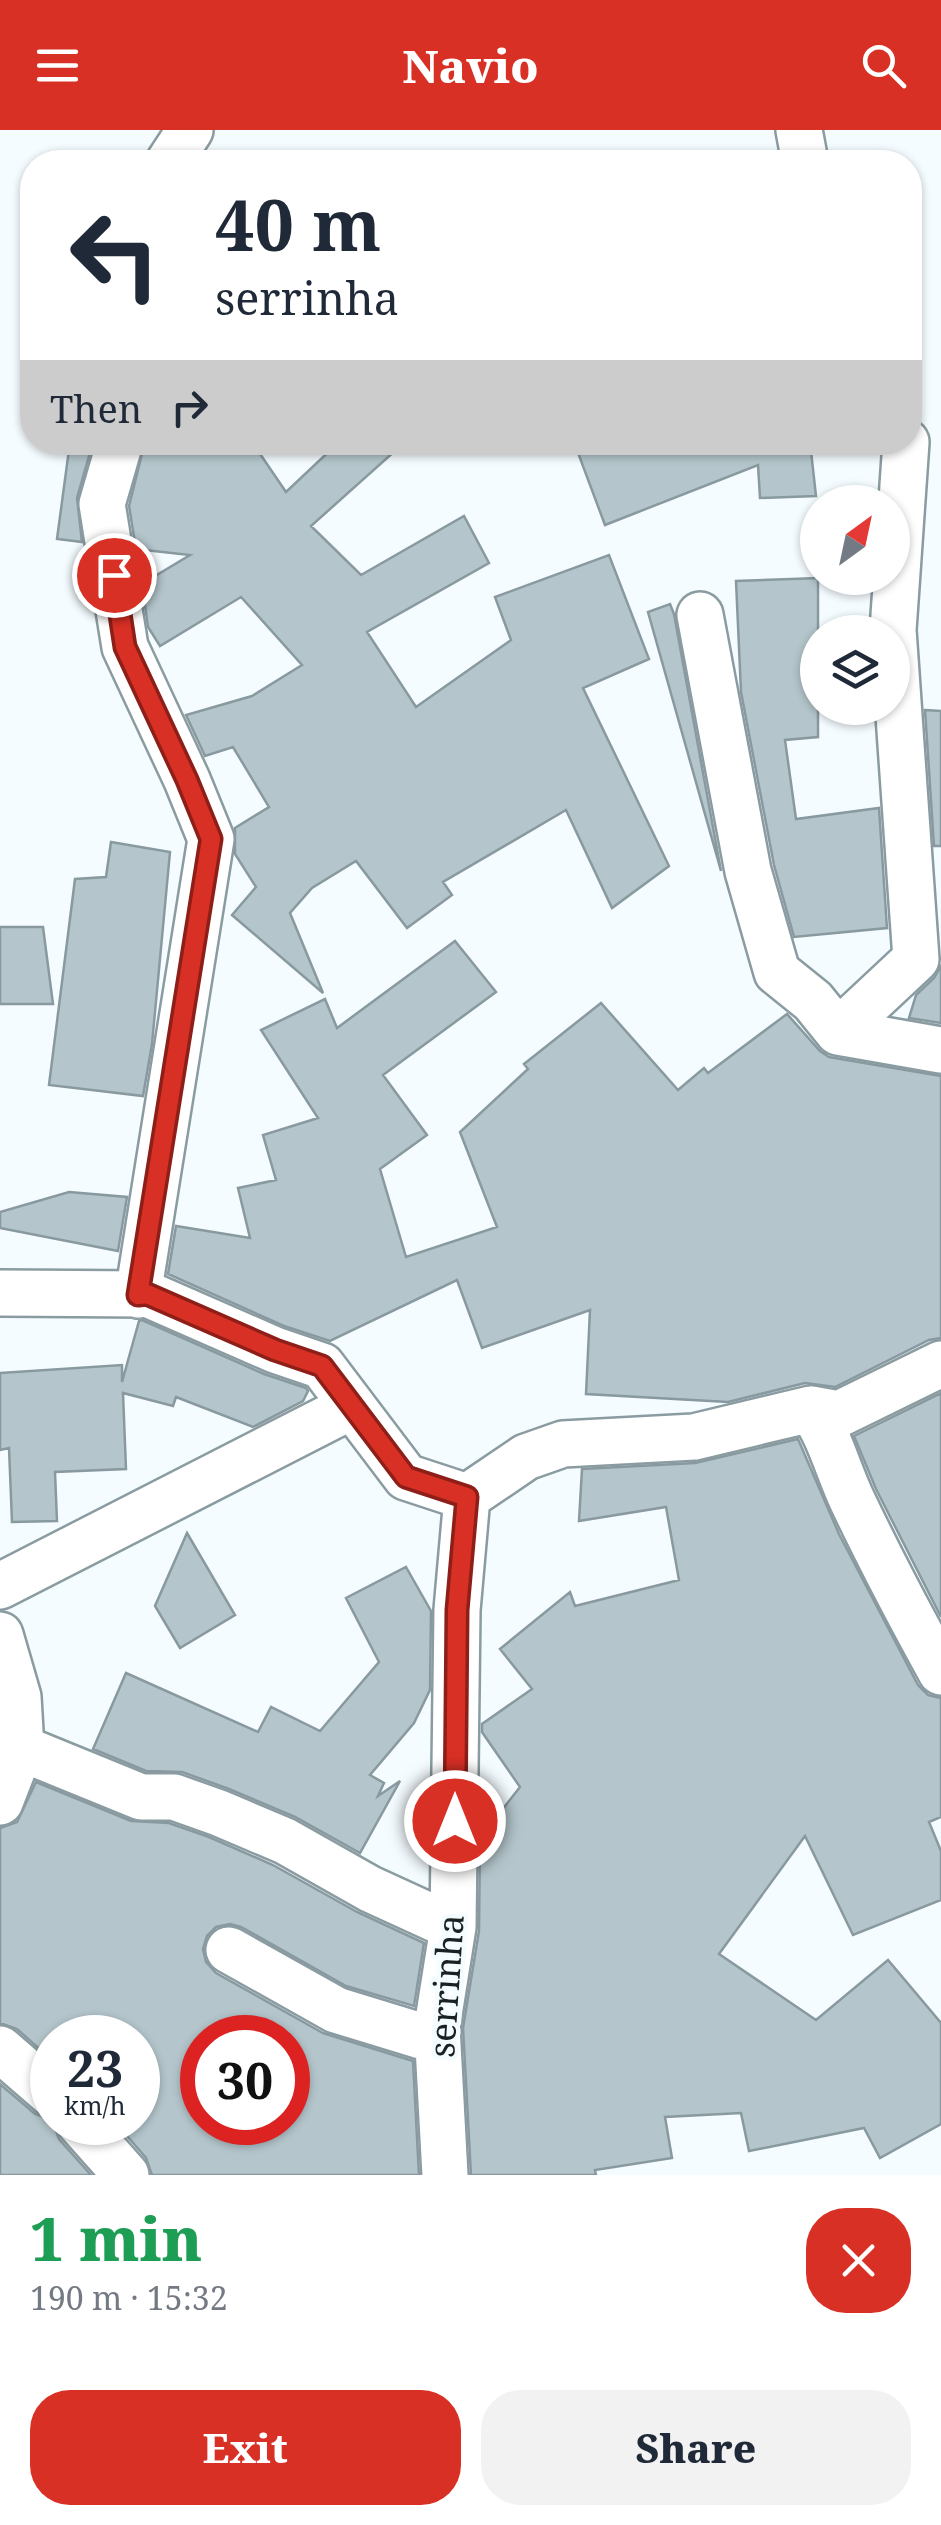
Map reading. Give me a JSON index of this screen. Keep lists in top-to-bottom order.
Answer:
{
  "streets": {
    "street": ["serrinha"]
  },
  "north": "top right",
  "page": {
    "header": "Navio",
    "turn": ["40 m", "serrinha"],
    "then": "Then",
    "speed": "23 km/h",
    "limit": "30",
    "heading": ["1 min", "190 m · 15:32"],
    "buttons": ["Exit", "Share"]
  }
}
